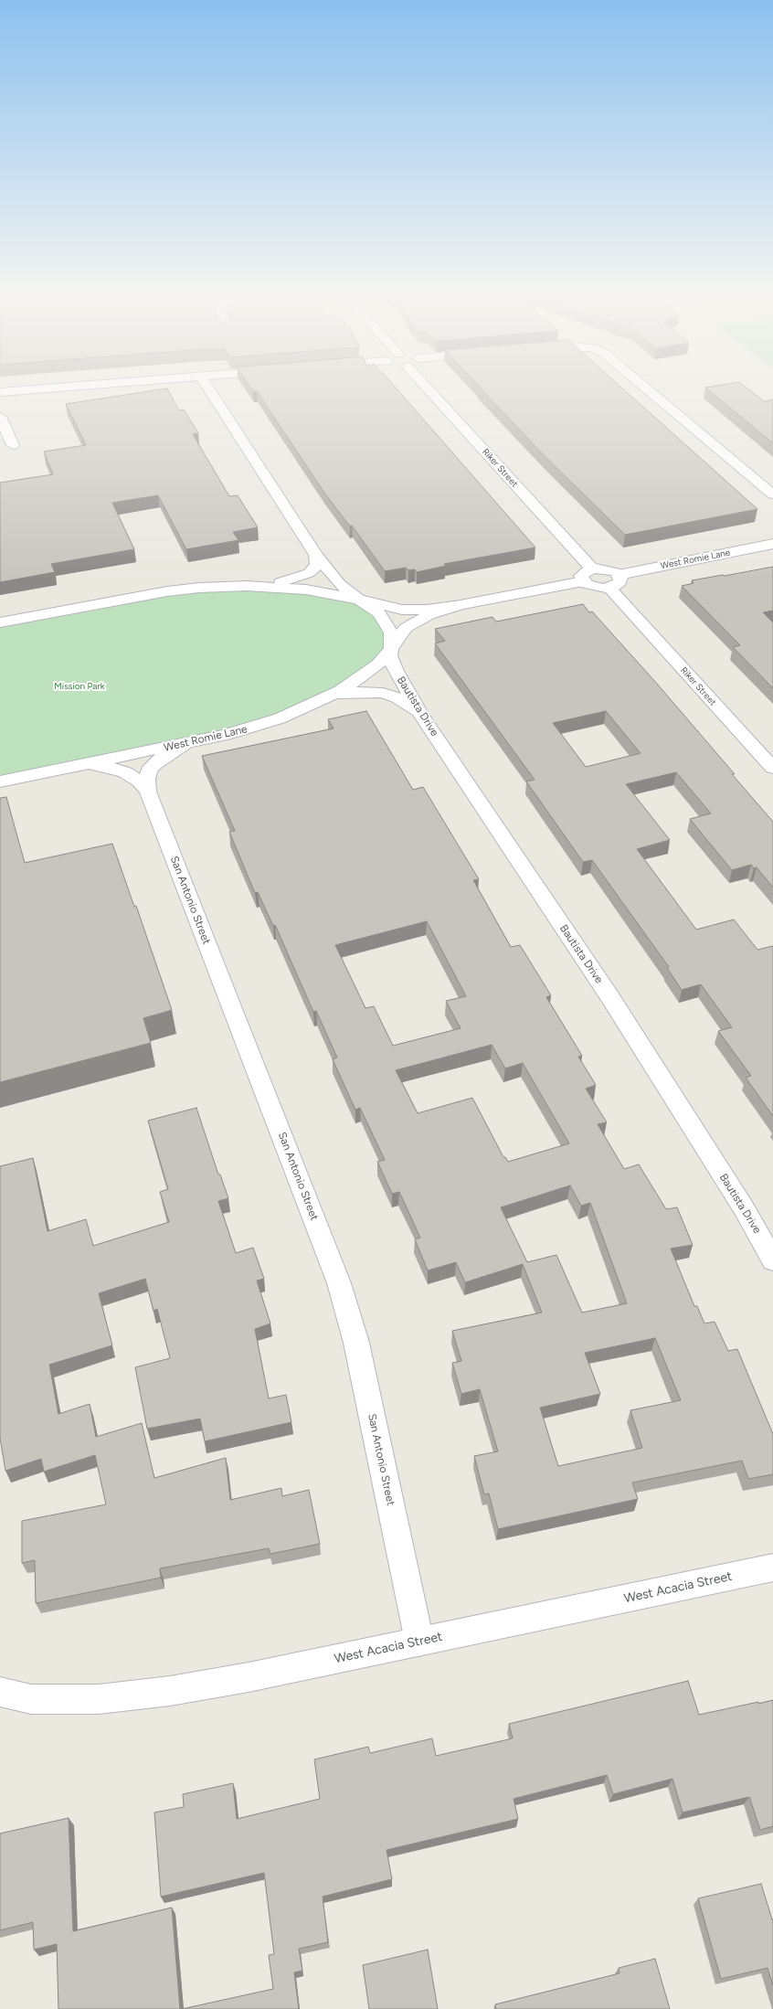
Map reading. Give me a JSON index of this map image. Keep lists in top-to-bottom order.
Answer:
{
  "streets": {
    "street": [
      "Riker Street",
      "West Romie Lane",
      "Bautista Drive",
      "San Antonio Street",
      "West Acacia Street"
    ]
  },
  "crossings": [
    ["West Romie Lane", "Bautista Drive"],
    ["West Romie Lane", "San Antonio Street"],
    ["San Antonio Street", "West Acacia Street"]
  ],
  "parks": ["Mission Park"]
}
